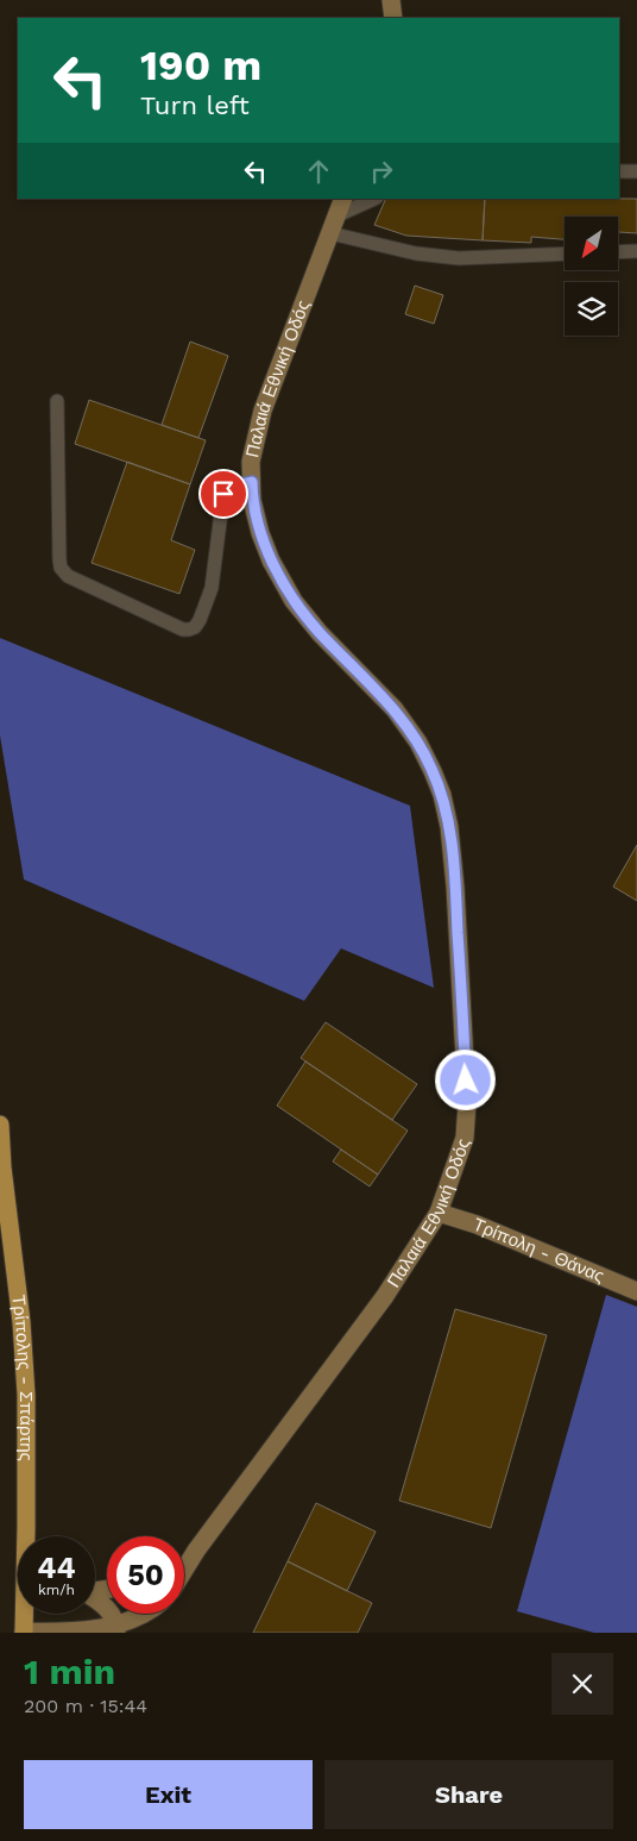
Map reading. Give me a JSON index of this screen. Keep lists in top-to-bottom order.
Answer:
{
  "streets": {
    "main road": ["Παλαιά Εθνική Οδός", "Τρίπολη - Θάνας", "Τρίπολης - Σπάρτης"]
  },
  "crossings": [
    ["Παλαιά Εθνική Οδός", "Τρίπολη - Θάνας"]
  ],
  "north": "bottom left",
  "page": {
    "turn": ["190 m", "Turn left"],
    "speed": "44 km/h",
    "limit": "50",
    "heading": ["1 min", "200 m · 15:44"],
    "buttons": ["Exit", "Share"]
  }
}
